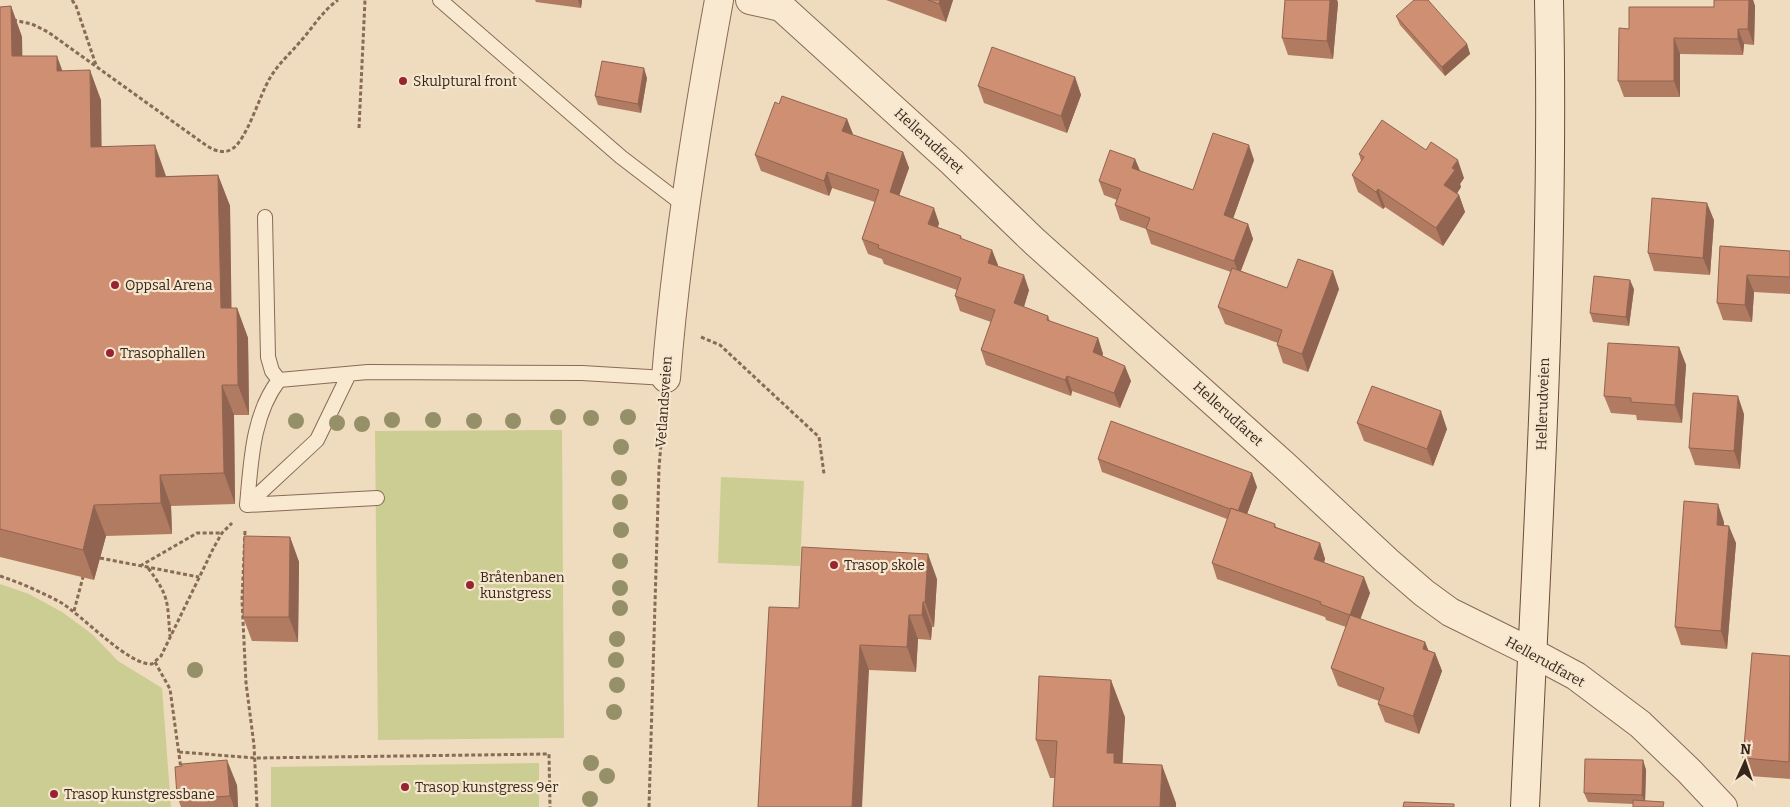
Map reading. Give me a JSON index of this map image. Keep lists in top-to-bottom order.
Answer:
{
  "streets": {
    "street": ["Hellerudfaret", "Vetlandsveien", "Hellerudveien"]
  },
  "crossings": [
    ["Hellerudfaret", "Hellerudveien"]
  ],
  "places": [
    "Skulptural front",
    "Oppsal Arena",
    "Trasophallen",
    "Trasop skole",
    "Bråtenbanen kunstgress",
    "Trasop kunstgress 9er",
    "Trasop kunstgressbane"
  ],
  "north": "top"
}
